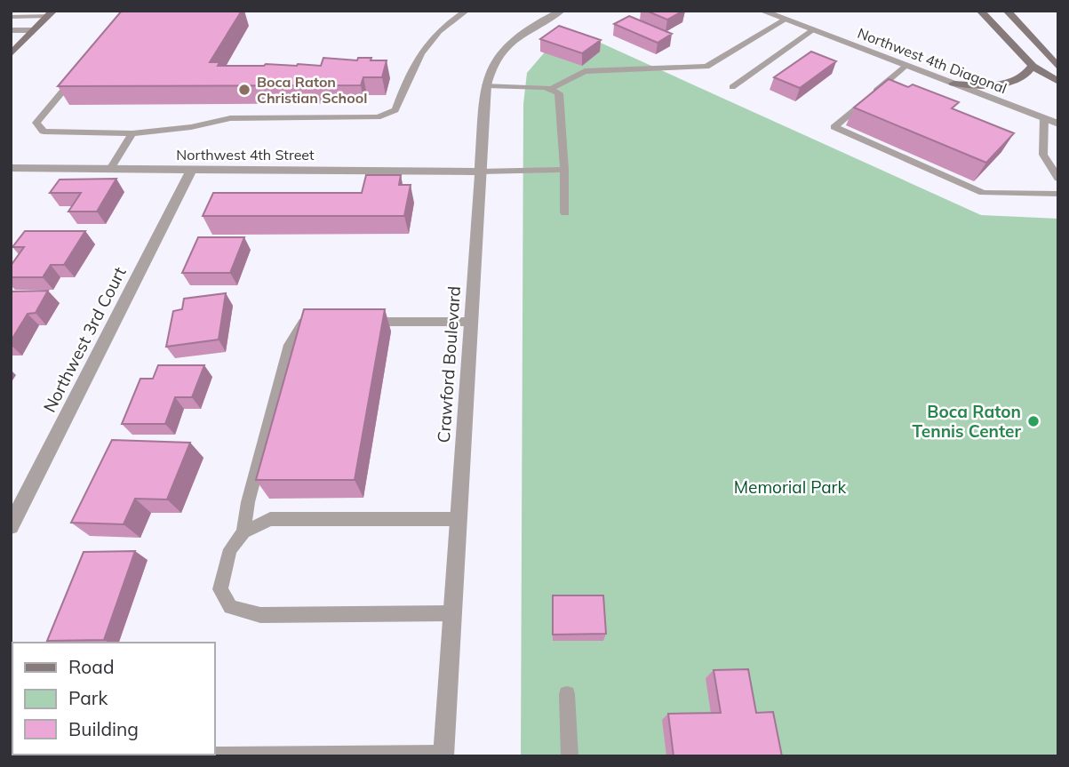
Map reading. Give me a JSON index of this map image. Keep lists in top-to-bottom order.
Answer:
{
  "streets": {
    "street": [
      "Northwest 4th Diagonal",
      "Northwest 4th Street",
      "Northwest 3rd Court",
      "Crawford Boulevard"
    ]
  },
  "crossings": [
    ["Northwest 4th Street", "Northwest 3rd Court"],
    ["Northwest 4th Street", "Crawford Boulevard"]
  ],
  "parks": ["Memorial Park"],
  "places": ["Boca Raton Christian School", "Boca Raton Tennis Center"],
  "legend": ["Road", "Park", "Building"]
}
